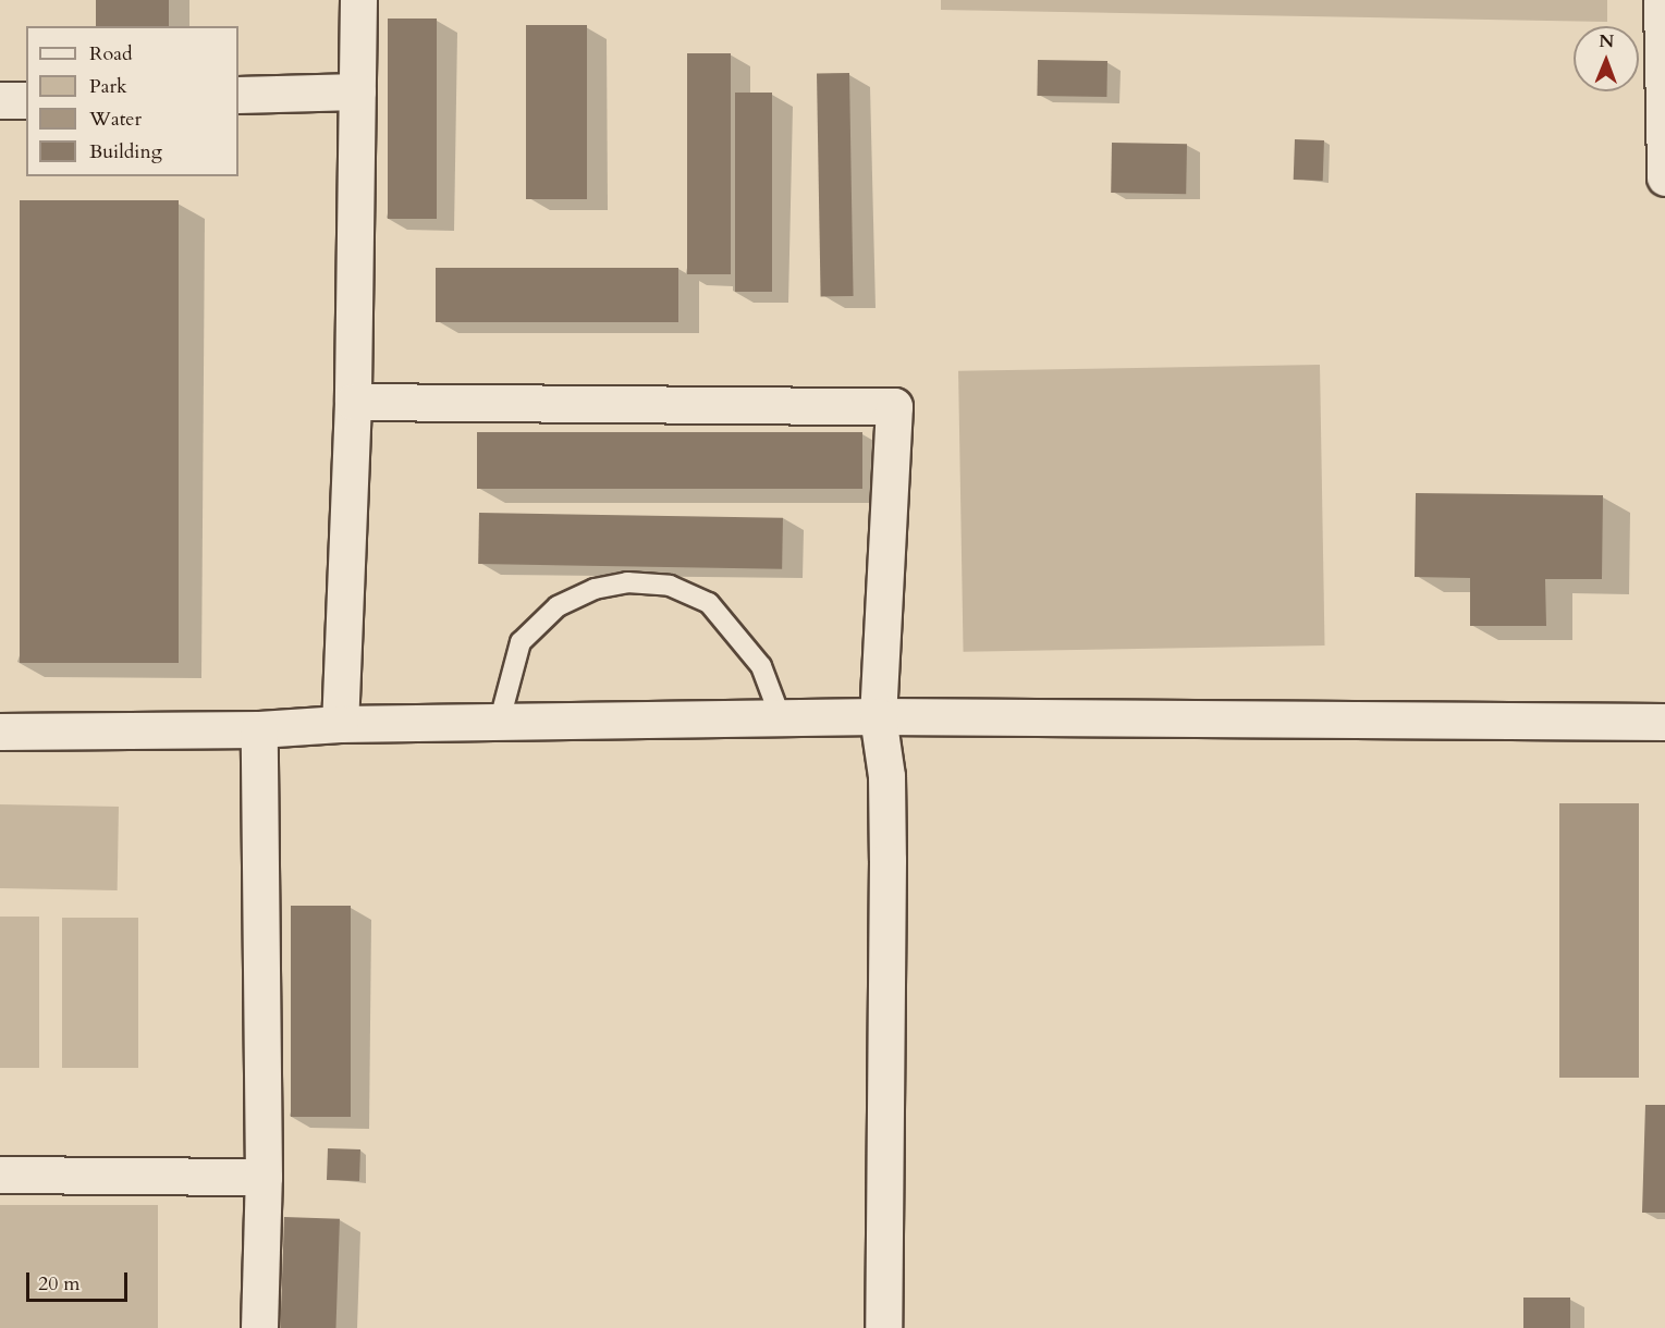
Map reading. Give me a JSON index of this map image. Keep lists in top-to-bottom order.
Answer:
{
  "legend": [
    "Road",
    "Park",
    "Water",
    "Building"
  ],
  "scale_bar": "20 m",
  "north": "top"
}
